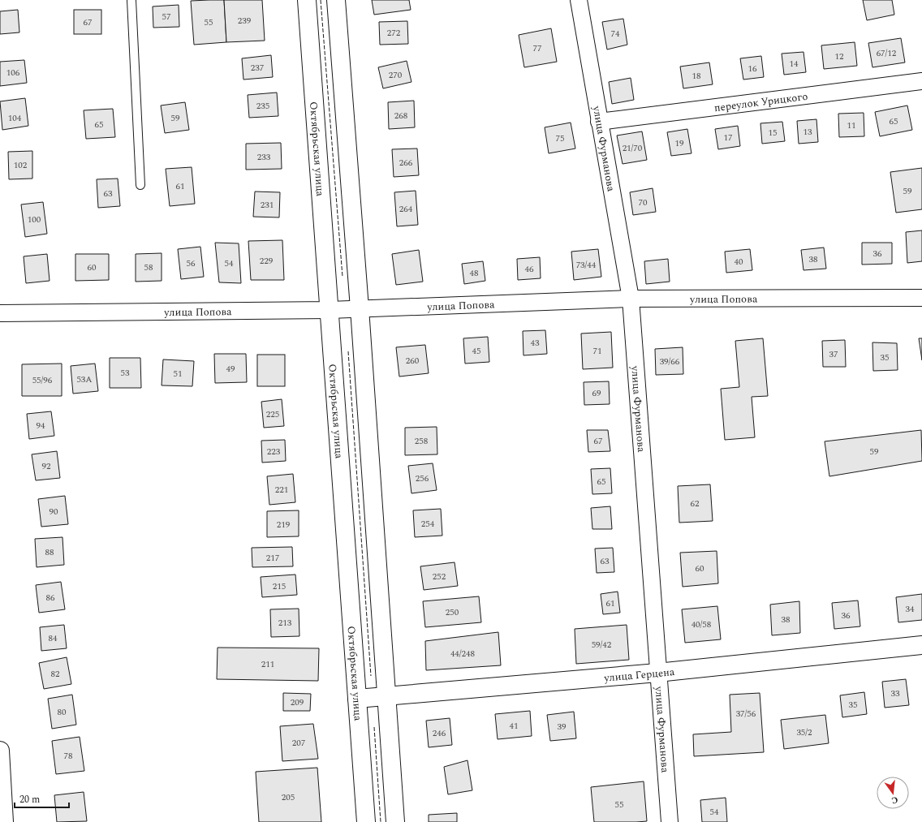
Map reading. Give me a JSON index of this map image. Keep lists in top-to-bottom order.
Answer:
{
  "streets": {
    "main road": ["Октябрьская улица", "улица Герцена"],
    "street": ["переулок Урицкого", "улица Фурманова", "улица Попова"]
  },
  "crossings": [
    ["переулок Урицкого", "улица Фурманова"],
    ["Октябрьская улица", "улица Попова"],
    ["Октябрьская улица", "улица Герцена"],
    ["улица Фурманова", "улица Попова"],
    ["улица Фурманова", "улица Герцена"]
  ],
  "house_numbers": [
    "57",
    "239",
    "67",
    "55",
    "272",
    "74",
    "77",
    "67/12",
    "12",
    "14",
    "237",
    "16",
    "106",
    "270",
    "18",
    "235",
    "268",
    "104",
    "59",
    "65",
    "65",
    "11",
    "13",
    "15",
    "17",
    "75",
    "19",
    "21/70",
    "233",
    "266",
    "102",
    "61",
    "59",
    "63",
    "70",
    "231",
    "264",
    "100",
    "36",
    "38",
    "229",
    "40",
    "56",
    "54",
    "73/44",
    "60",
    "58",
    "46",
    "48",
    "43",
    "45",
    "71",
    "37",
    "35",
    "260",
    "39/66",
    "49",
    "53",
    "51",
    "53А",
    "55/96",
    "69",
    "225",
    "94",
    "258",
    "67",
    "223",
    "59",
    "92",
    "256",
    "65",
    "221",
    "62",
    "90",
    "254",
    "219",
    "88",
    "217",
    "63",
    "60",
    "252",
    "215",
    "86",
    "61",
    "34",
    "250",
    "36",
    "38",
    "213",
    "40/58",
    "84",
    "59/42",
    "44/248",
    "211",
    "82",
    "33",
    "209",
    "35",
    "80",
    "37/56",
    "41",
    "39",
    "35/2",
    "246",
    "207",
    "78",
    "205",
    "55",
    "54"
  ],
  "scale_bar": "20 m",
  "north": "bottom"
}
